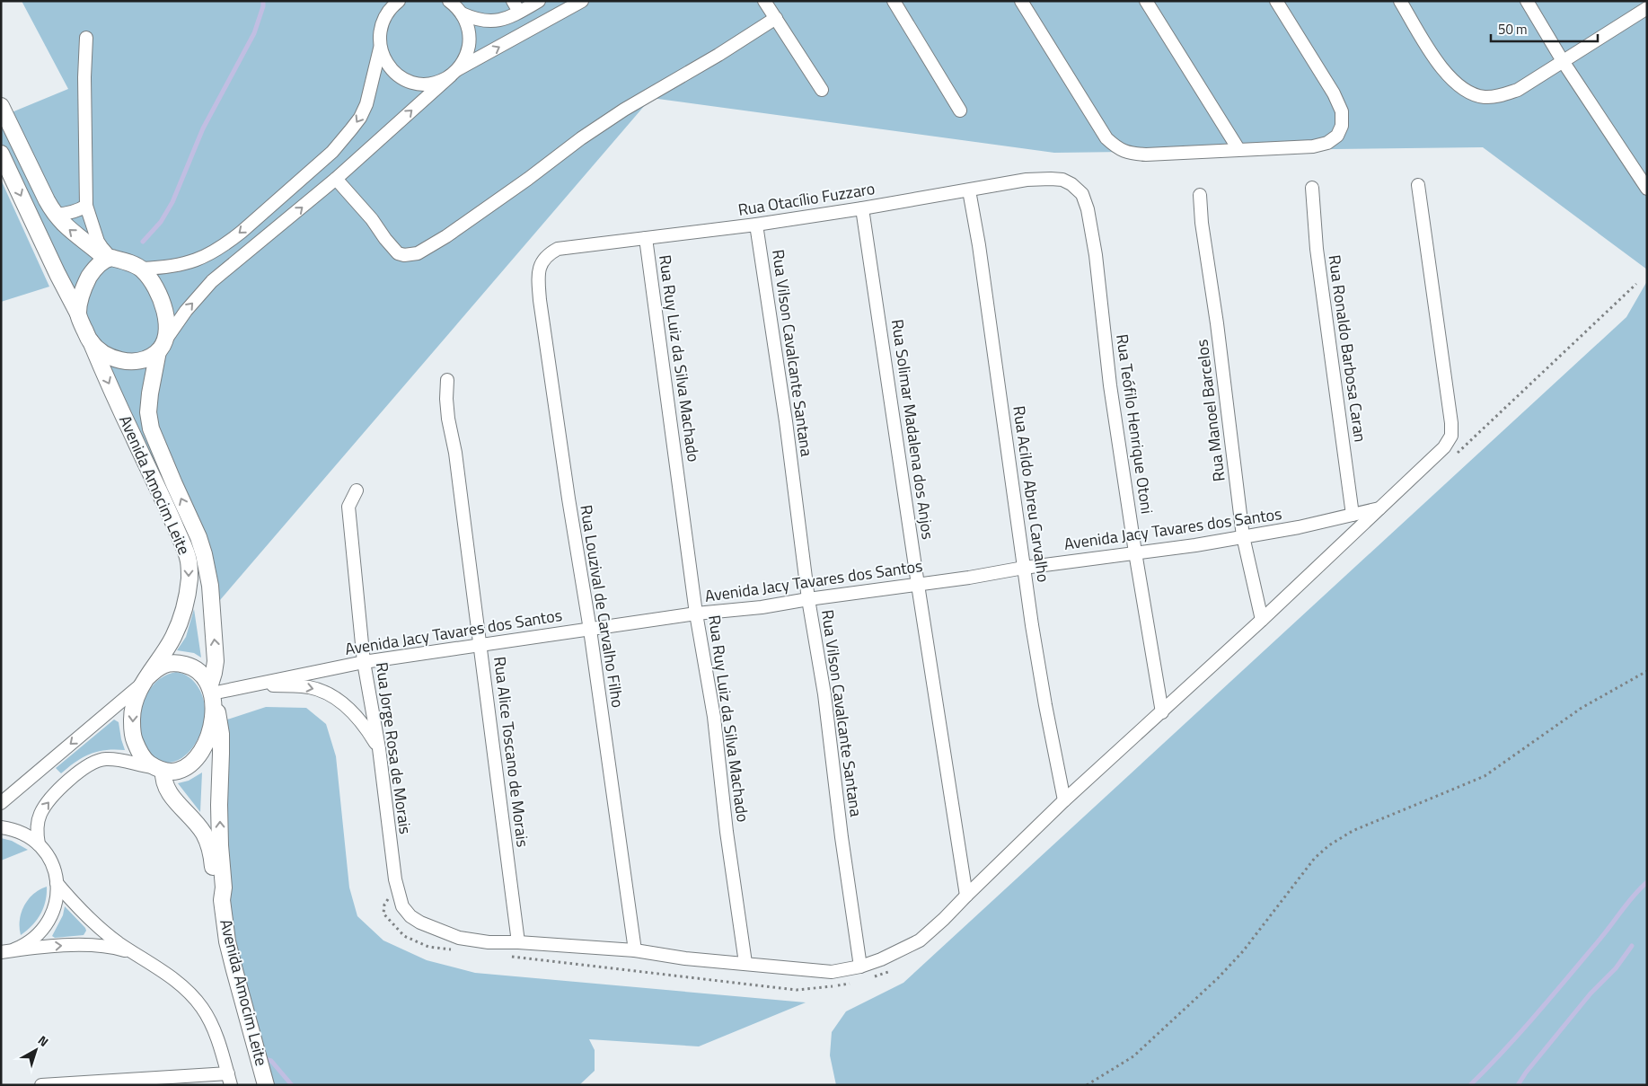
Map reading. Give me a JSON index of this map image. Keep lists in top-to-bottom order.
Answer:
{
  "streets": {
    "street": [
      "Rua Otacílio Fuzzaro",
      "Rua Ronaldo Barbosa Caran",
      "Rua Vilson Cavalcante Santana",
      "Rua Ruy Luiz da Silva Machado",
      "Rua Manoel Barcelos",
      "Rua Teófilo Henrique Otoni",
      "Rua Solimar Madalena dos Anjos",
      "Avenida Amocim Leite",
      "Rua Acildo Abreu Carvalho",
      "Avenida Jacy Tavares dos Santos",
      "Rua Louzival de Carvalho Filho",
      "Rua Jorge Rosa de Morais",
      "Rua Alice Toscano de Morais"
    ]
  },
  "crossings": [
    ["Rua Otacílio Fuzzaro", "Rua Vilson Cavalcante Santana"],
    ["Rua Otacílio Fuzzaro", "Rua Ruy Luiz da Silva Machado"],
    ["Rua Otacílio Fuzzaro", "Rua Teófilo Henrique Otoni"],
    ["Rua Otacílio Fuzzaro", "Rua Solimar Madalena dos Anjos"],
    ["Rua Otacílio Fuzzaro", "Rua Acildo Abreu Carvalho"],
    ["Rua Otacílio Fuzzaro", "Rua Louzival de Carvalho Filho"],
    ["Rua Ronaldo Barbosa Caran", "Avenida Jacy Tavares dos Santos"],
    ["Rua Vilson Cavalcante Santana", "Avenida Jacy Tavares dos Santos"],
    ["Rua Vilson Cavalcante Santana", "Rua Jorge Rosa de Morais"],
    ["Rua Ruy Luiz da Silva Machado", "Avenida Jacy Tavares dos Santos"],
    ["Rua Ruy Luiz da Silva Machado", "Rua Jorge Rosa de Morais"],
    ["Rua Manoel Barcelos", "Avenida Jacy Tavares dos Santos"],
    ["Rua Manoel Barcelos", "Rua Jorge Rosa de Morais"],
    ["Rua Teófilo Henrique Otoni", "Avenida Jacy Tavares dos Santos"],
    ["Rua Teófilo Henrique Otoni", "Rua Jorge Rosa de Morais"],
    ["Rua Solimar Madalena dos Anjos", "Avenida Jacy Tavares dos Santos"],
    ["Rua Solimar Madalena dos Anjos", "Rua Jorge Rosa de Morais"],
    ["Avenida Amocim Leite", "Avenida Jacy Tavares dos Santos"],
    ["Rua Acildo Abreu Carvalho", "Avenida Jacy Tavares dos Santos"],
    ["Rua Acildo Abreu Carvalho", "Rua Jorge Rosa de Morais"],
    ["Avenida Jacy Tavares dos Santos", "Rua Louzival de Carvalho Filho"],
    ["Avenida Jacy Tavares dos Santos", "Rua Jorge Rosa de Morais"],
    ["Avenida Jacy Tavares dos Santos", "Rua Alice Toscano de Morais"],
    ["Rua Louzival de Carvalho Filho", "Rua Jorge Rosa de Morais"],
    ["Rua Jorge Rosa de Morais", "Rua Alice Toscano de Morais"]
  ],
  "scale_bar": "50 m",
  "north": "top right"
}
